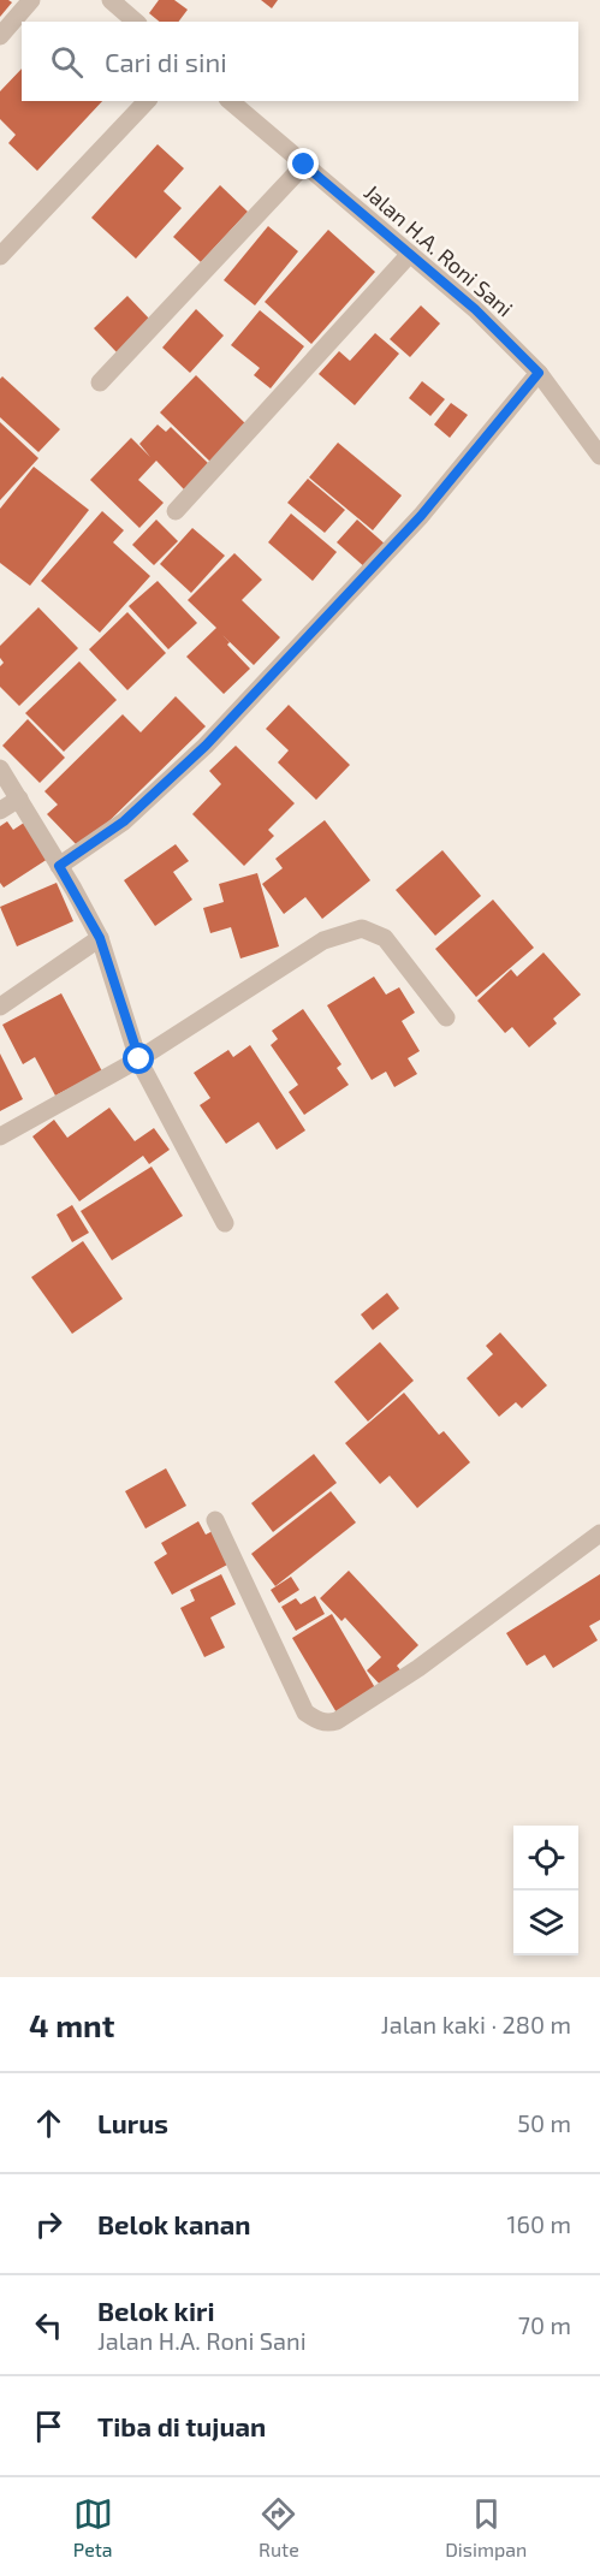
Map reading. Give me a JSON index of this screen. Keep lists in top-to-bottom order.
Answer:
{
  "streets": {
    "street": ["Jalan H.A. Roni Sani"]
  },
  "page": {
    "search": "Cari di sini",
    "heading": ["4 mnt", "Jalan kaki · 280 m"],
    "list": [
      ["Lurus", "50 m"],
      ["Belok kanan", "160 m"],
      ["Belok kiri", "Jalan H.A. Roni Sani", "70 m"],
      "Tiba di tujuan"
    ],
    "nav": ["Peta", "Rute", "Disimpan"]
  }
}
